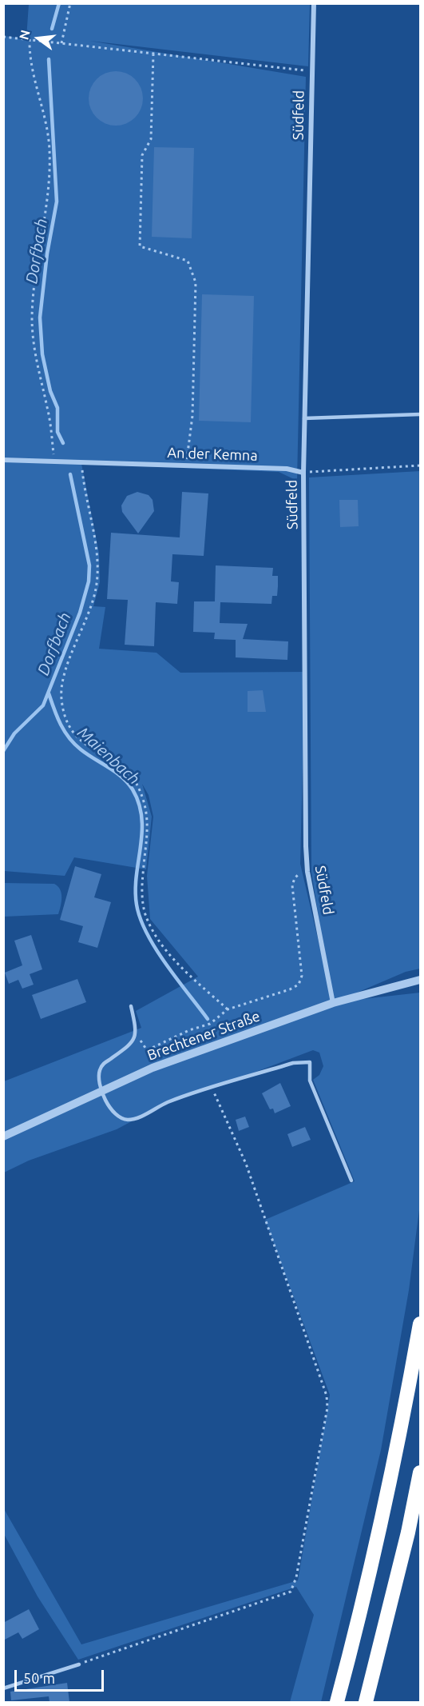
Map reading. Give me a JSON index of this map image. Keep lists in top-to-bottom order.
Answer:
{
  "streets": {
    "street": ["Südfeld", "An der Kemna", "Brechtener Straße"]
  },
  "crossings": [
    ["Südfeld", "An der Kemna"],
    ["Südfeld", "Brechtener Straße"]
  ],
  "water": ["Dorfbach", "Maienbach"],
  "scale_bar": "50 m",
  "north": "left"
}
